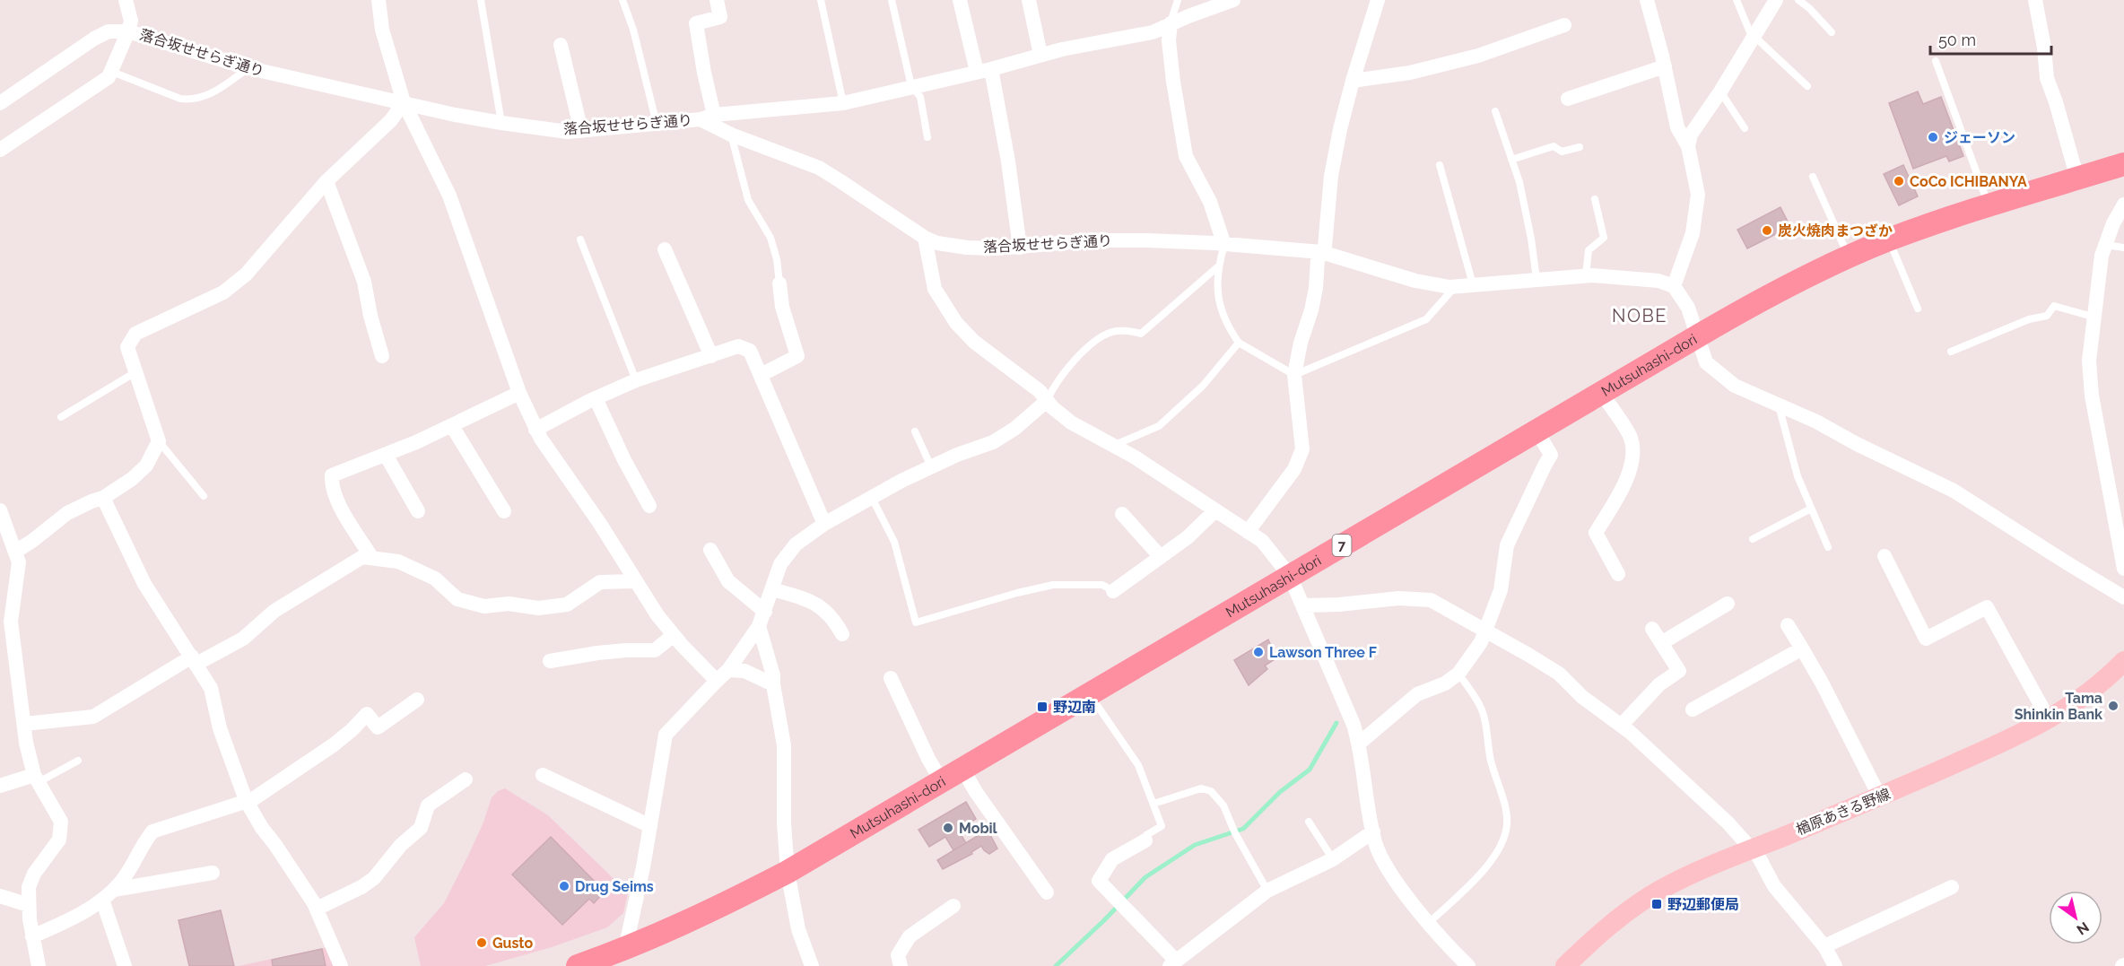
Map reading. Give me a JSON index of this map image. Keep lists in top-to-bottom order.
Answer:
{
  "streets": {
    "main road": ["Mutsuhashi-dori", "7", "楢原あきる野線"],
    "street": ["落合坂せせらぎ通り"]
  },
  "districts": ["NOBE"],
  "places": {
    "other": [
      "ジェーソン",
      "CoCo ICHIBANYA",
      "炭火焼肉まつざか",
      "Lawson Three F",
      "Tama Shinkin Bank",
      "Mobil",
      "Drug Seims",
      "Gusto"
    ],
    "transit": ["野辺南", "野辺郵便局"]
  },
  "scale_bar": "50 m",
  "north": "bottom right"
}
